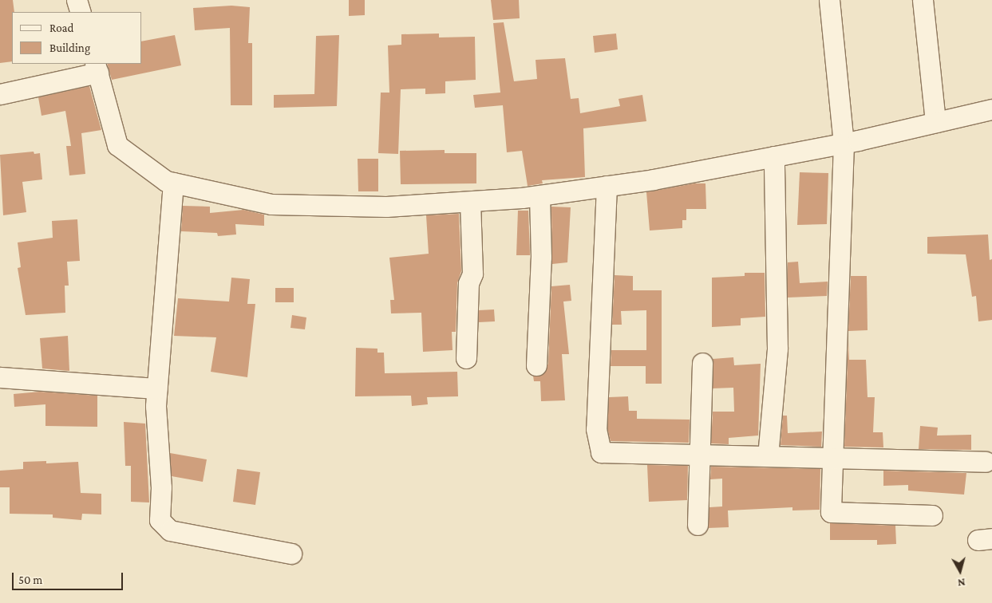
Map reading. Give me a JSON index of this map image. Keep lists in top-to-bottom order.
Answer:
{
  "legend": ["Road", "Building"],
  "scale_bar": "50 m",
  "north": "bottom"
}
